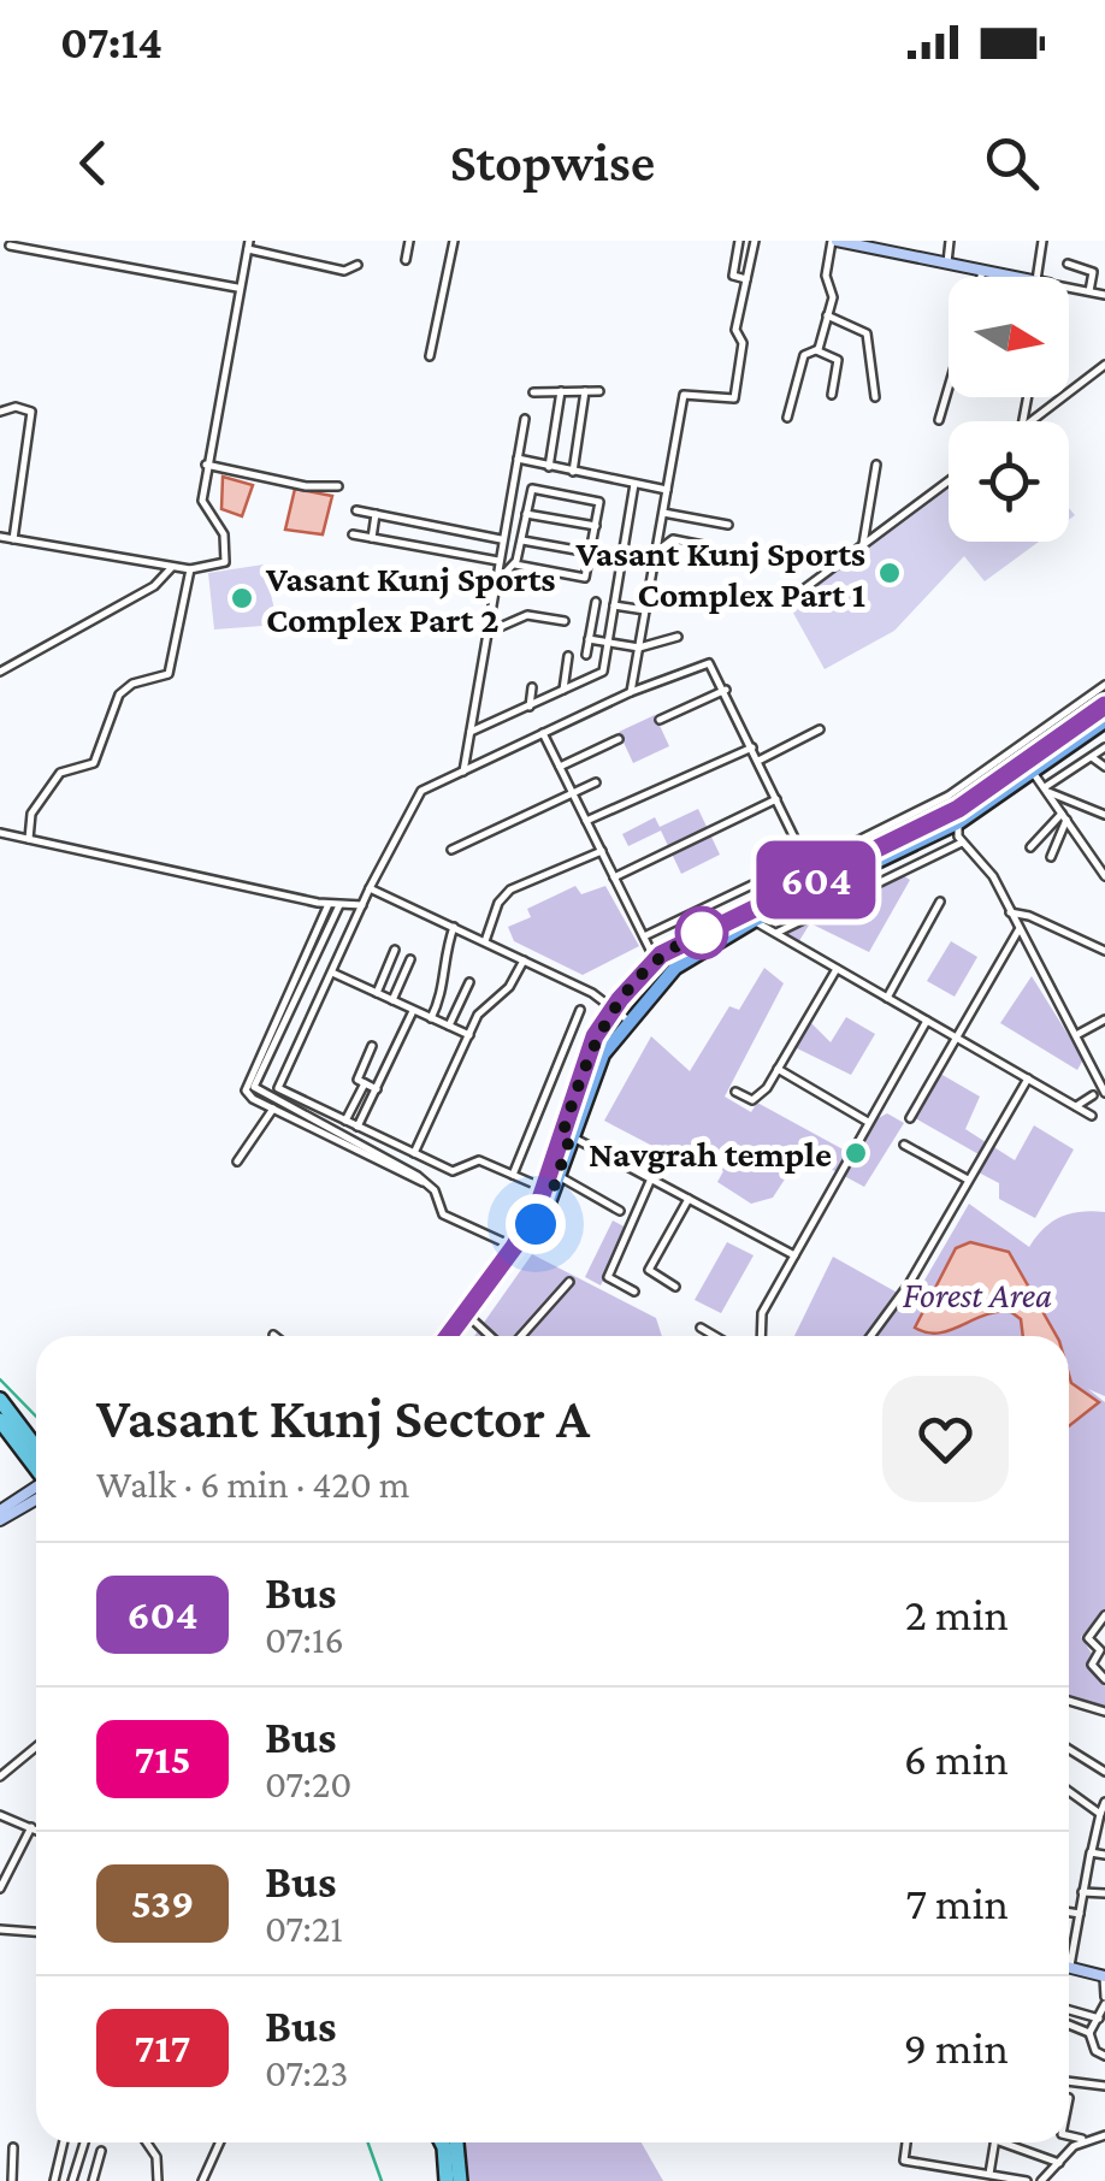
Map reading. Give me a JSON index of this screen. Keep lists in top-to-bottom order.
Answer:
{
  "parks": ["Forest Area"],
  "places": ["Vasant Kunj Sports Complex Part 1", "Vasant Kunj Sports Complex Part 2", "Navgrah temple"],
  "lines": ["bus line 604"],
  "north": "right",
  "page": {
    "status": "07:14",
    "header": "Stopwise",
    "on_map": "604",
    "heading": ["Vasant Kunj Sector A", "Walk · 6 min · 420 m"],
    "list": [
      {
        "mark": "604",
        "name": "Bus",
        "note": "07:16",
        "value": "2 min"
      },
      {
        "mark": "715",
        "name": "Bus",
        "note": "07:20",
        "value": "6 min"
      },
      {
        "mark": "539",
        "name": "Bus",
        "note": "07:21",
        "value": "7 min"
      },
      {
        "mark": "717",
        "name": "Bus",
        "note": "07:23",
        "value": "9 min"
      }
    ]
  }
}
